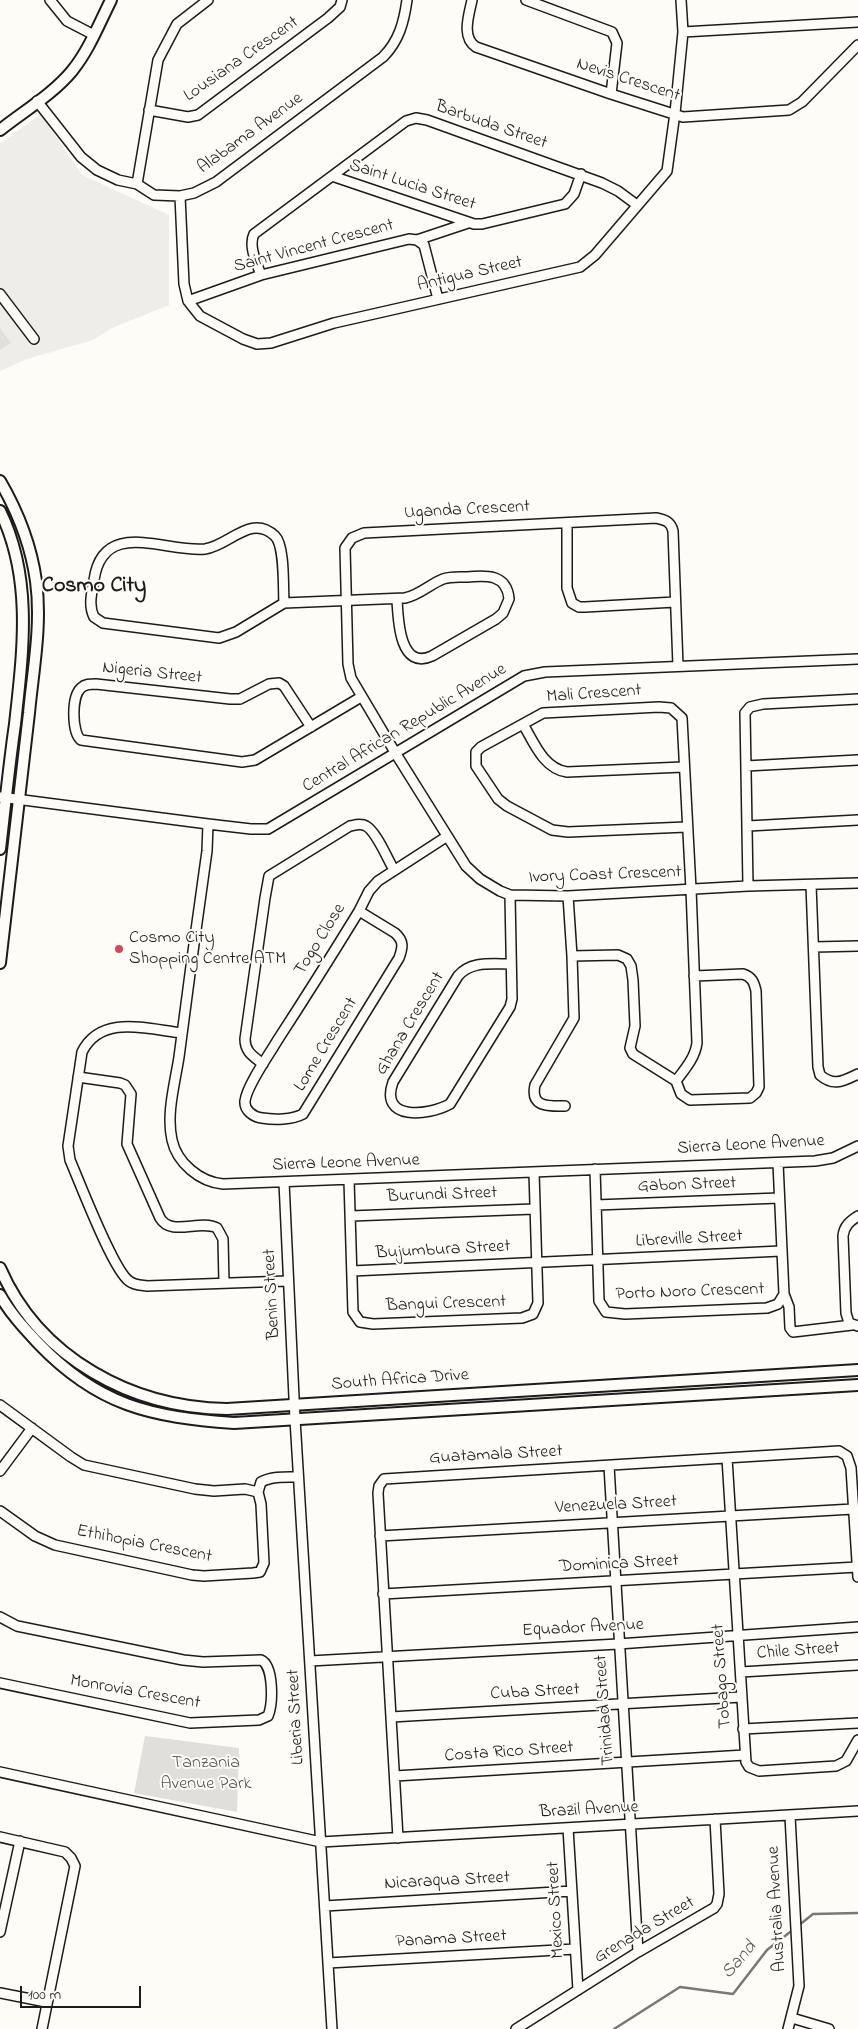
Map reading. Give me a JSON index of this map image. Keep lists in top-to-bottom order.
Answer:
{
  "streets": {
    "street": [
      "Lousiana Crescent",
      "Nevis Crescent",
      "Barbuda Street",
      "Alabama Avenue",
      "Saint Lucia Street",
      "Saint Vincent Crescent",
      "Antigua Street",
      "Uganda Crescent",
      "Nigeria Street",
      "Mali Crescent",
      "Central African Republic Avenue",
      "Ivory Coast Crescent",
      "Togo Close",
      "Ghana Crescent",
      "Lome Crescent",
      "Sierra Leone Avenue",
      "Gabon Street",
      "Burundi Street",
      "Libreville Street",
      "Bujumbura Street",
      "Porto Noro Crescent",
      "Benin Street",
      "Bangui Crescent",
      "South Africa Drive",
      "Guatamala Street",
      "Venezuela Street",
      "Ethihopia Crescent",
      "Dominica Street",
      "Equador Avenue",
      "Chile Street",
      "Tobago Street",
      "Monrovia Crescent",
      "Cuba Street",
      "Trinidad Street",
      "Liberia Street",
      "Costa Rico Street",
      "Brazil Avenue",
      "Nicaraqua Street",
      "Australia Avenue",
      "Mexico Street",
      "Grenada Street",
      "Panama Street"
    ]
  },
  "crossings": [
    ["Nevis Crescent", "Antigua Street"],
    ["Barbuda Street", "Saint Lucia Street"],
    ["Barbuda Street", "Saint Vincent Crescent"],
    ["Barbuda Street", "Antigua Street"],
    ["Saint Vincent Crescent", "Antigua Street"],
    ["Uganda Crescent", "Nigeria Street"],
    ["Uganda Crescent", "Central African Republic Avenue"],
    ["Uganda Crescent", "Ivory Coast Crescent"],
    ["Mali Crescent", "Ivory Coast Crescent"],
    ["Central African Republic Avenue", "Ivory Coast Crescent"],
    ["Central African Republic Avenue", "Sierra Leone Avenue"],
    ["Ivory Coast Crescent", "Togo Close"],
    ["Ivory Coast Crescent", "Ghana Crescent"],
    ["Togo Close", "Lome Crescent"],
    ["Sierra Leone Avenue", "Porto Noro Crescent"],
    ["Sierra Leone Avenue", "Benin Street"],
    ["Sierra Leone Avenue", "Bangui Crescent"],
    ["Gabon Street", "Porto Noro Crescent"],
    ["Burundi Street", "Bangui Crescent"],
    ["Libreville Street", "Bujumbura Street"],
    ["Libreville Street", "Porto Noro Crescent"],
    ["Libreville Street", "Bangui Crescent"],
    ["Bujumbura Street", "Bangui Crescent"],
    ["Benin Street", "South Africa Drive"],
    ["Benin Street", "Liberia Street"],
    ["South Africa Drive", "Liberia Street"],
    ["Guatamala Street", "Venezuela Street"],
    ["Guatamala Street", "Dominica Street"],
    ["Guatamala Street", "Equador Avenue"],
    ["Guatamala Street", "Tobago Street"],
    ["Guatamala Street", "Cuba Street"],
    ["Guatamala Street", "Trinidad Street"],
    ["Guatamala Street", "Costa Rico Street"],
    ["Guatamala Street", "Brazil Avenue"],
    ["Venezuela Street", "Tobago Street"],
    ["Venezuela Street", "Trinidad Street"],
    ["Dominica Street", "Tobago Street"],
    ["Dominica Street", "Trinidad Street"],
    ["Equador Avenue", "Tobago Street"],
    ["Equador Avenue", "Trinidad Street"],
    ["Equador Avenue", "Liberia Street"],
    ["Chile Street", "Tobago Street"],
    ["Tobago Street", "Cuba Street"],
    ["Tobago Street", "Costa Rico Street"],
    ["Cuba Street", "Trinidad Street"],
    ["Trinidad Street", "Costa Rico Street"],
    ["Trinidad Street", "Brazil Avenue"],
    ["Trinidad Street", "Grenada Street"],
    ["Liberia Street", "Brazil Avenue"],
    ["Liberia Street", "Nicaraqua Street"],
    ["Liberia Street", "Panama Street"],
    ["Brazil Avenue", "Australia Avenue"],
    ["Brazil Avenue", "Mexico Street"],
    ["Brazil Avenue", "Grenada Street"],
    ["Nicaraqua Street", "Mexico Street"],
    ["Mexico Street", "Grenada Street"],
    ["Mexico Street", "Panama Street"]
  ],
  "districts": ["Cosmo City"],
  "water": ["Sand"],
  "parks": ["Tanzania Avenue Park"],
  "places": ["Cosmo City Shopping Centre ATM"],
  "scale_bar": "100 m"
}
